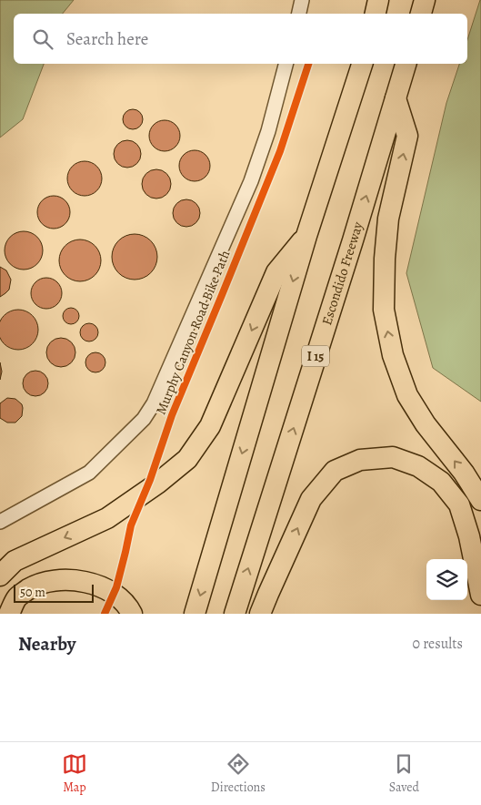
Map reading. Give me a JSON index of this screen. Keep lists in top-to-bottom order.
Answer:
{
  "streets": {
    "highway": ["Escondido Freeway", "I 15"],
    "cycle path": ["Murphy Canyon Road Bike Path"]
  },
  "scale_bar": "50 m",
  "page": {
    "search": "Search here",
    "scale": "50 m",
    "heading": ["Nearby", "0 results"],
    "nav": ["Map", "Directions", "Saved"]
  }
}
